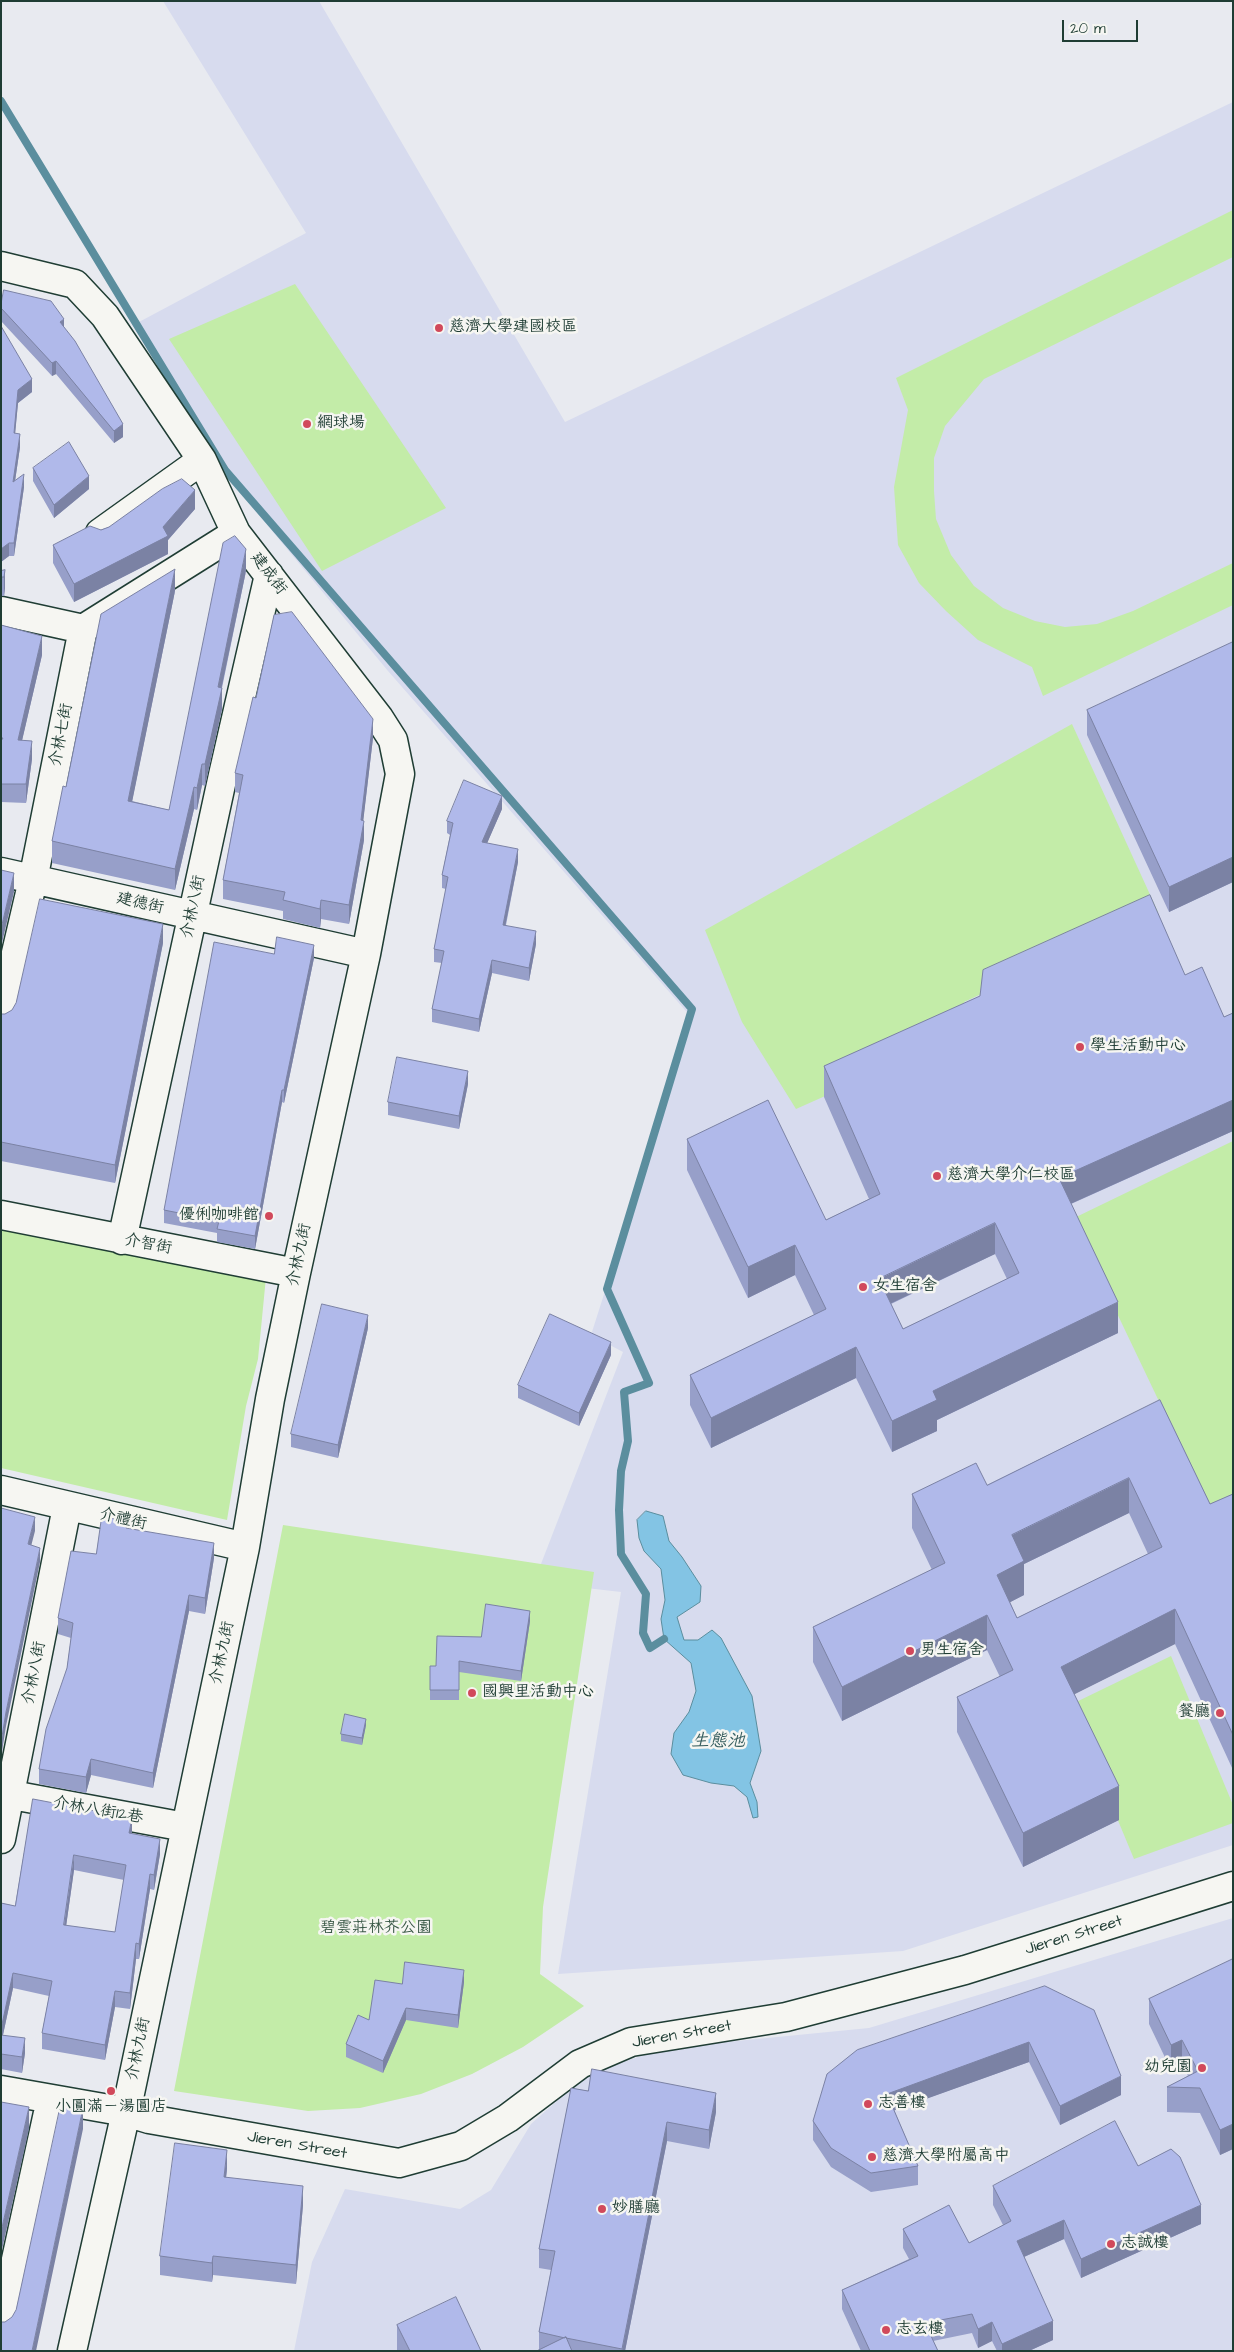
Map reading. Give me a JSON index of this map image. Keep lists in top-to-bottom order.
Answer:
{
  "streets": {
    "street": [
      "建成街",
      "介林七街",
      "建德街",
      "介林八街",
      "介智街",
      "介林九街",
      "介禮街",
      "介林八街12巷",
      "Jieren Street"
    ]
  },
  "crossings": [
    ["建成街", "建德街"],
    ["建成街", "介林八街"],
    ["建成街", "介林九街"],
    ["介林七街", "建德街"],
    ["建德街", "介林八街"],
    ["建德街", "介林九街"],
    ["介林八街", "介智街"],
    ["介林八街", "介禮街"],
    ["介林八街", "介林八街12巷"],
    ["介智街", "介林九街"],
    ["介林九街", "介禮街"],
    ["介林九街", "介林八街12巷"],
    ["介林九街", "Jieren Street"]
  ],
  "water": ["生態池"],
  "parks": ["碧雲莊林芥公園"],
  "places": [
    "慈濟大學建國校區",
    "網球場",
    "學生活動中心",
    "慈濟大學介仁校區",
    "優俐咖啡館",
    "女生宿舍",
    "男生宿舍",
    "國興里活動中心",
    "餐廳",
    "幼兒園",
    "小圓滿－湯圓店",
    "志善樓",
    "慈濟大學附屬高中",
    "妙膳廳",
    "志誠樓",
    "志玄樓"
  ],
  "scale_bar": "20 m"
}
